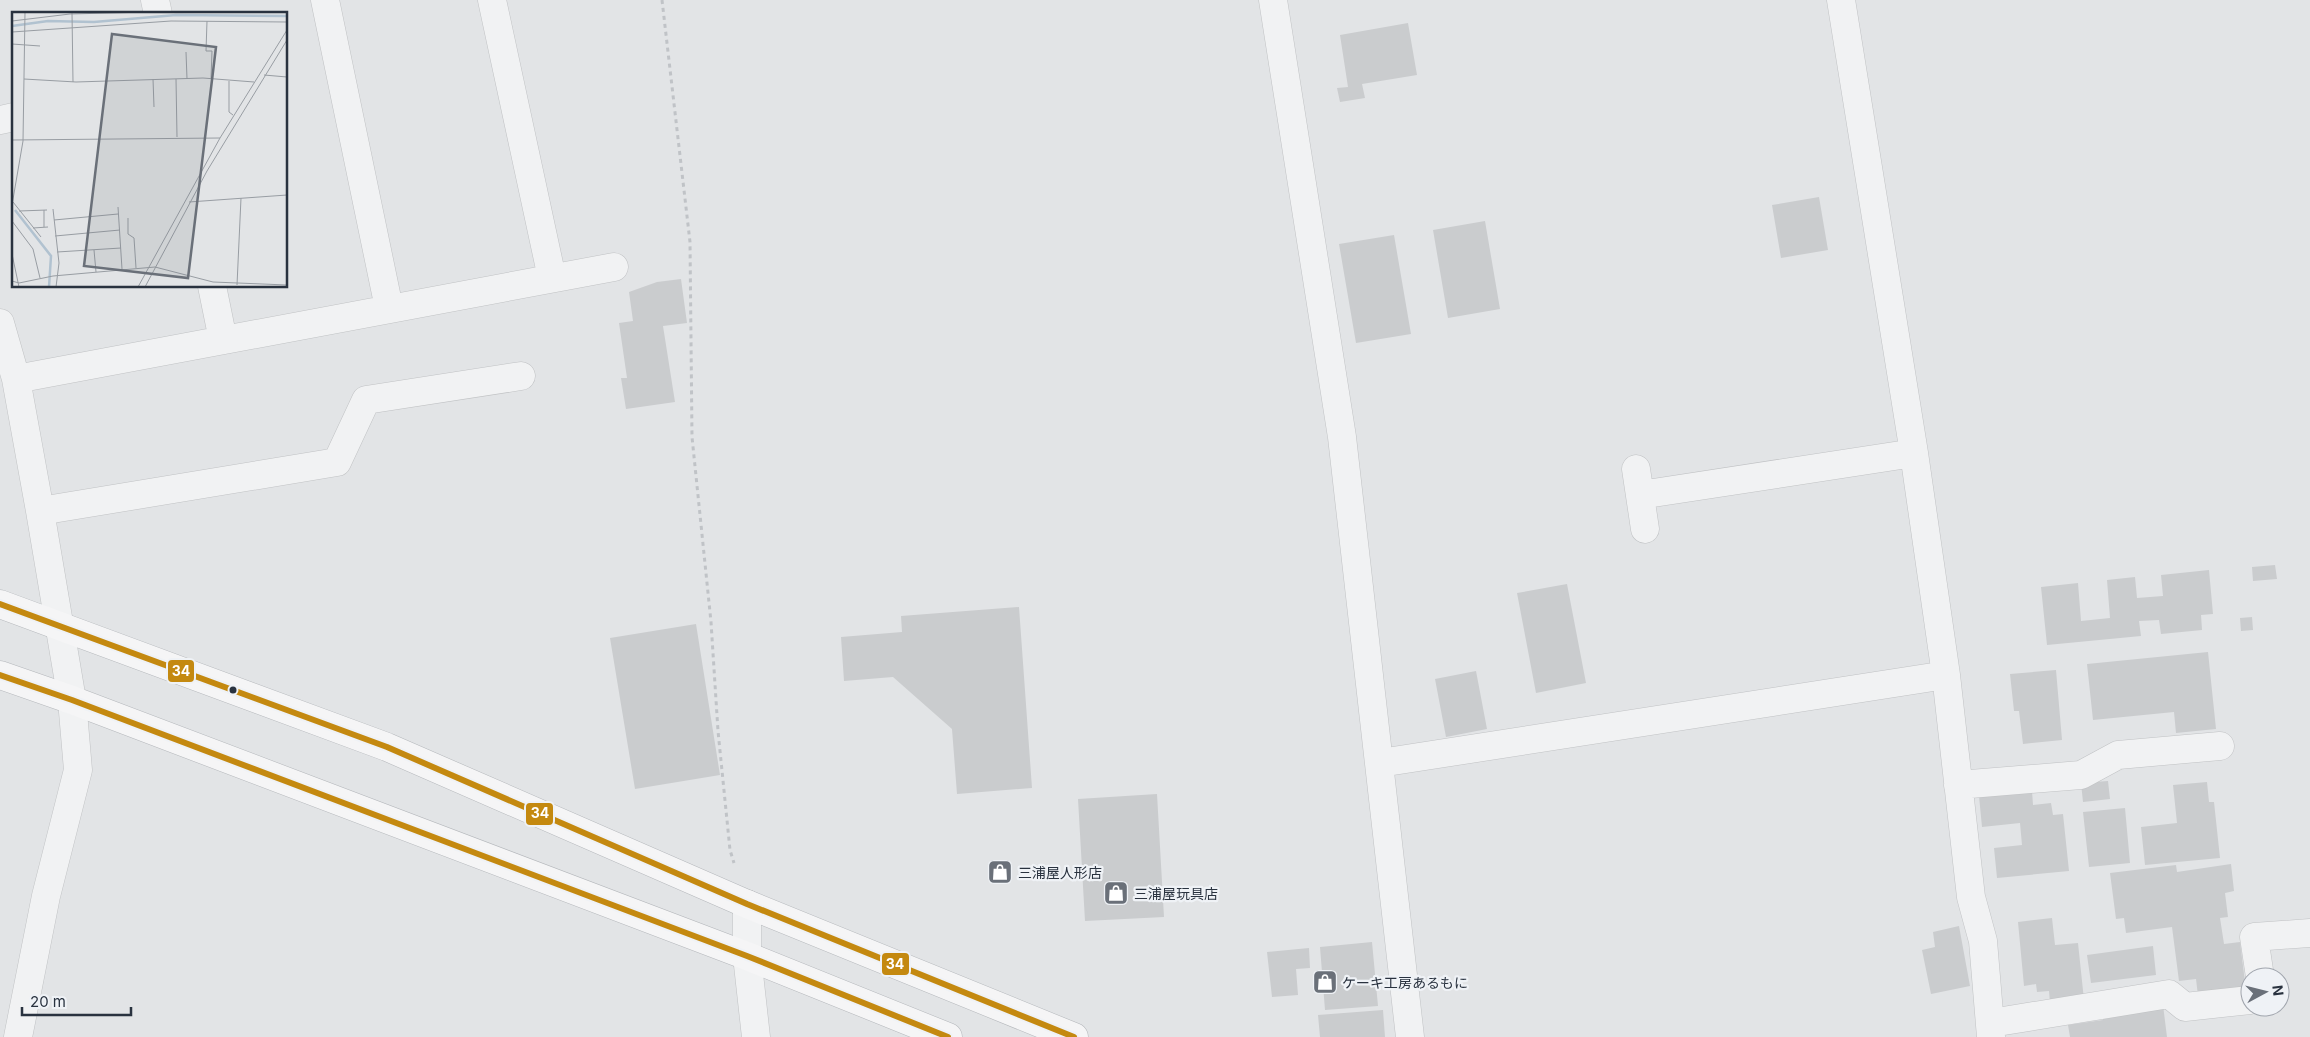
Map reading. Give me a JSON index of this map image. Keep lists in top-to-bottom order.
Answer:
{
  "places": {
    "shop": ["三浦屋人形店", "三浦屋玩具店", "ケーキ工房あるもに"]
  },
  "lines": ["transit line 34"],
  "scale_bar": "20 m",
  "north": "right"
}
